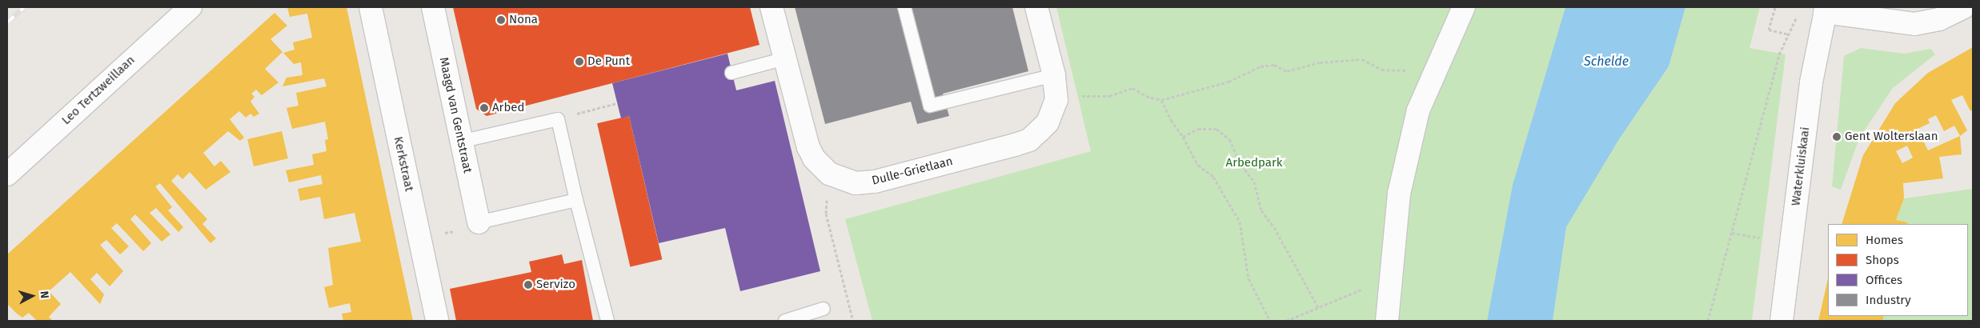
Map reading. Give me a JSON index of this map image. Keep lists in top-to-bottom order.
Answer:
{
  "streets": {
    "street": [
      "Leo Tertzweillaan",
      "Maagd van Gentstraat",
      "Kerkstraat",
      "Waterkluiskaai",
      "Dulle-Grietlaan"
    ]
  },
  "water": ["Schelde"],
  "parks": ["Arbedpark"],
  "places": [
    "Nona",
    "De Punt",
    "Arbed",
    "Gent Wolterslaan",
    "Servizo"
  ],
  "legend": [
    "Homes",
    "Shops",
    "Offices",
    "Industry"
  ],
  "north": "right"
}
